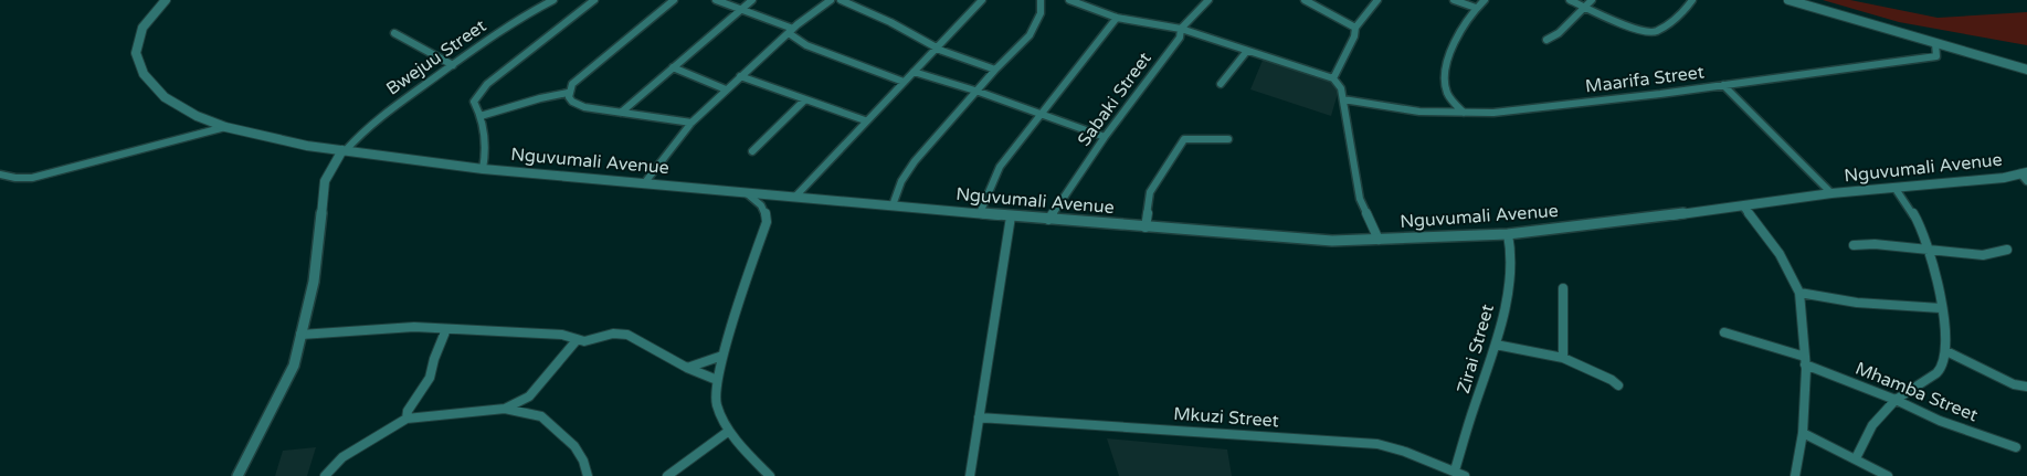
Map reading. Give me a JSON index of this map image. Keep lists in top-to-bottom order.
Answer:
{
  "streets": {
    "street": [
      "Bwejuu Street",
      "Maarifa Street",
      "Sabaki Street",
      "Nguvumali Avenue",
      "Zirai Street",
      "Mhamba Street",
      "Mkuzi Street"
    ]
  },
  "crossings": [
    ["Bwejuu Street", "Nguvumali Avenue"],
    ["Sabaki Street", "Nguvumali Avenue"],
    ["Nguvumali Avenue", "Zirai Street"],
    ["Zirai Street", "Mkuzi Street"]
  ]
}
